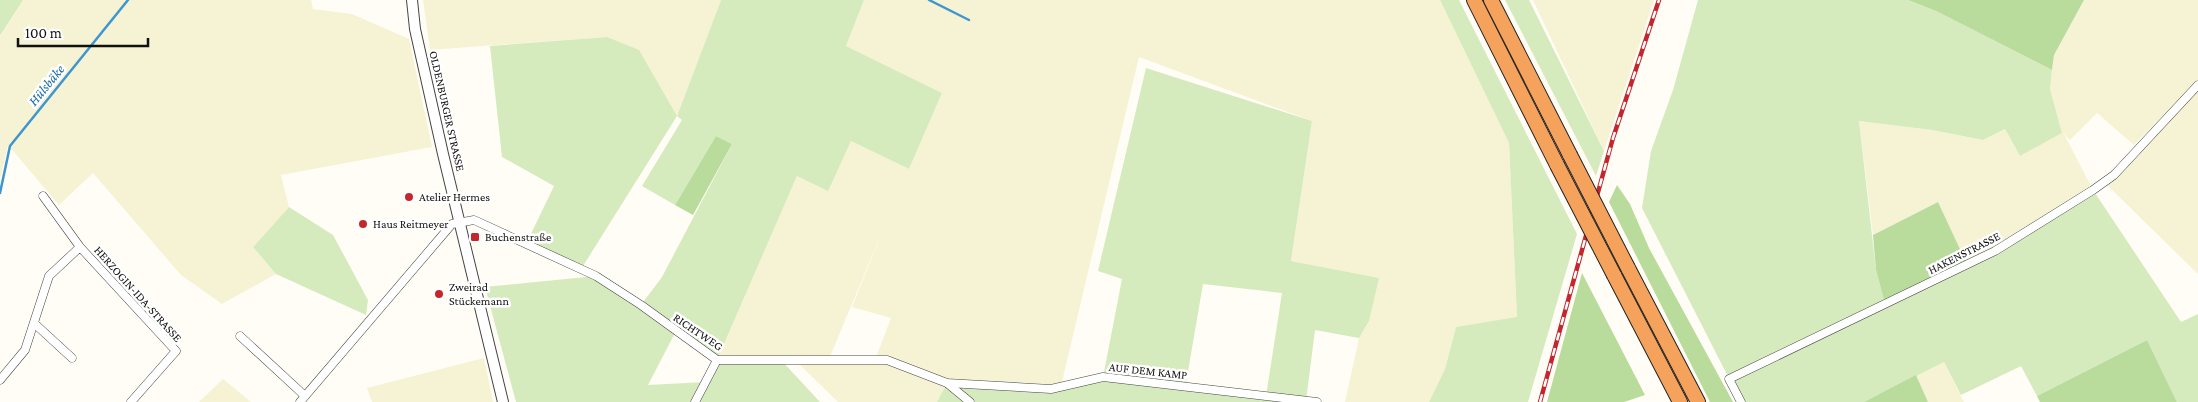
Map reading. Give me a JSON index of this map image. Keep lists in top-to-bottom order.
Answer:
{
  "streets": {
    "street": [
      "OLDENBURGER STRASSE",
      "HAKENSTRASSE",
      "HERZOGIN-IDA-STRASSE",
      "RICHTWEG",
      "AUF DEM KAMP"
    ]
  },
  "crossings": [
    ["OLDENBURGER STRASSE", "RICHTWEG"],
    ["RICHTWEG", "AUF DEM KAMP"]
  ],
  "water": ["Hülsbäke"],
  "places": {
    "other": ["Atelier Hermes", "Haus Reitmeyer", "Zweirad Stückemann"],
    "transit": ["Buchenstraße"]
  },
  "scale_bar": "100 m"
}
